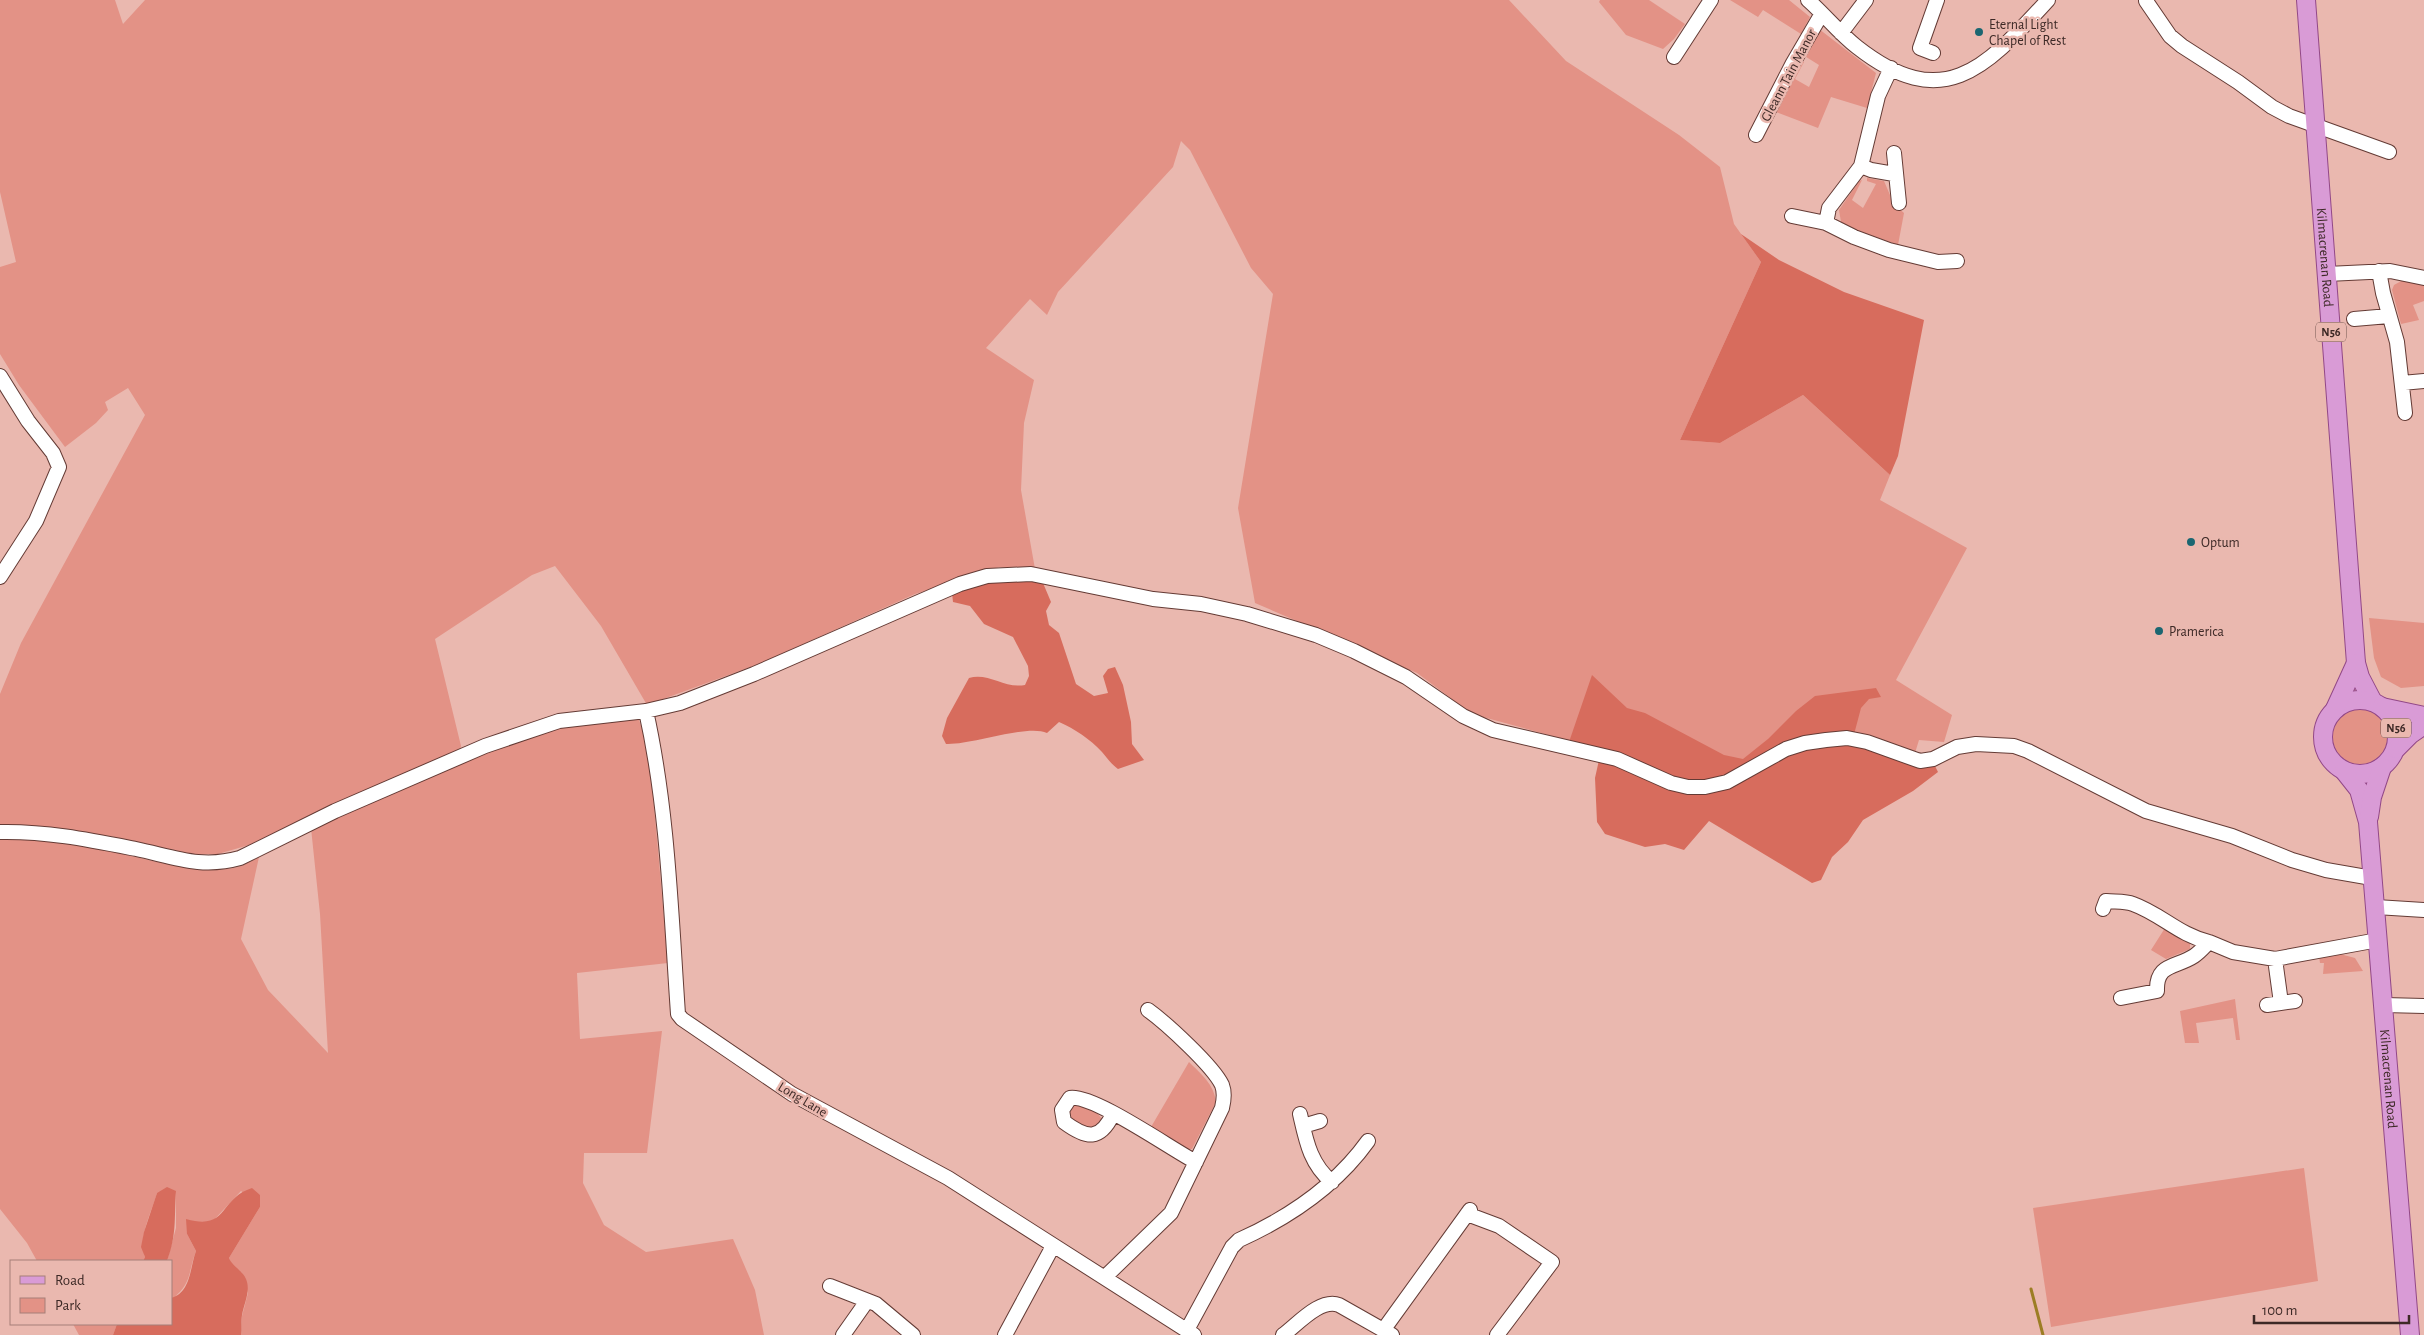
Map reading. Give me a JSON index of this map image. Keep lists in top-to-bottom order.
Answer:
{
  "streets": {
    "main road": ["Kilmacrenan Road", "N56"],
    "street": ["Gleann Tain Manor", "Long Lane"]
  },
  "crossings": [
    ["Kilmacrenan Road", "N56"]
  ],
  "places": ["Eternal Light Chapel of Rest", "Optum", "Pramerica"],
  "legend": ["Road", "Park"],
  "scale_bar": "100 m"
}
